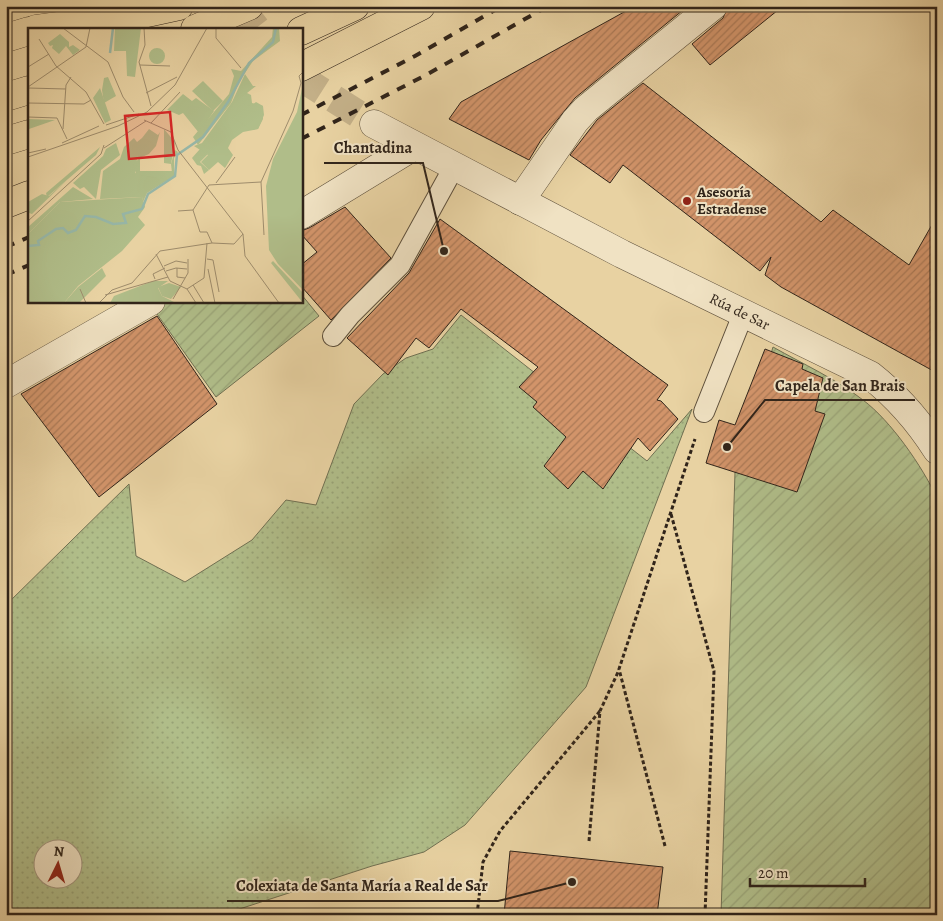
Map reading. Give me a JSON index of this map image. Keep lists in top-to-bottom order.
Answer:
{
  "streets": {
    "street": ["Rúa de Sar"]
  },
  "places": [
    "Asesoría Estradense",
    "Chantadina",
    "Capela de San Brais",
    "Colexiata de Santa María a Real de Sar"
  ],
  "scale_bar": "20 m",
  "north": "top"
}
